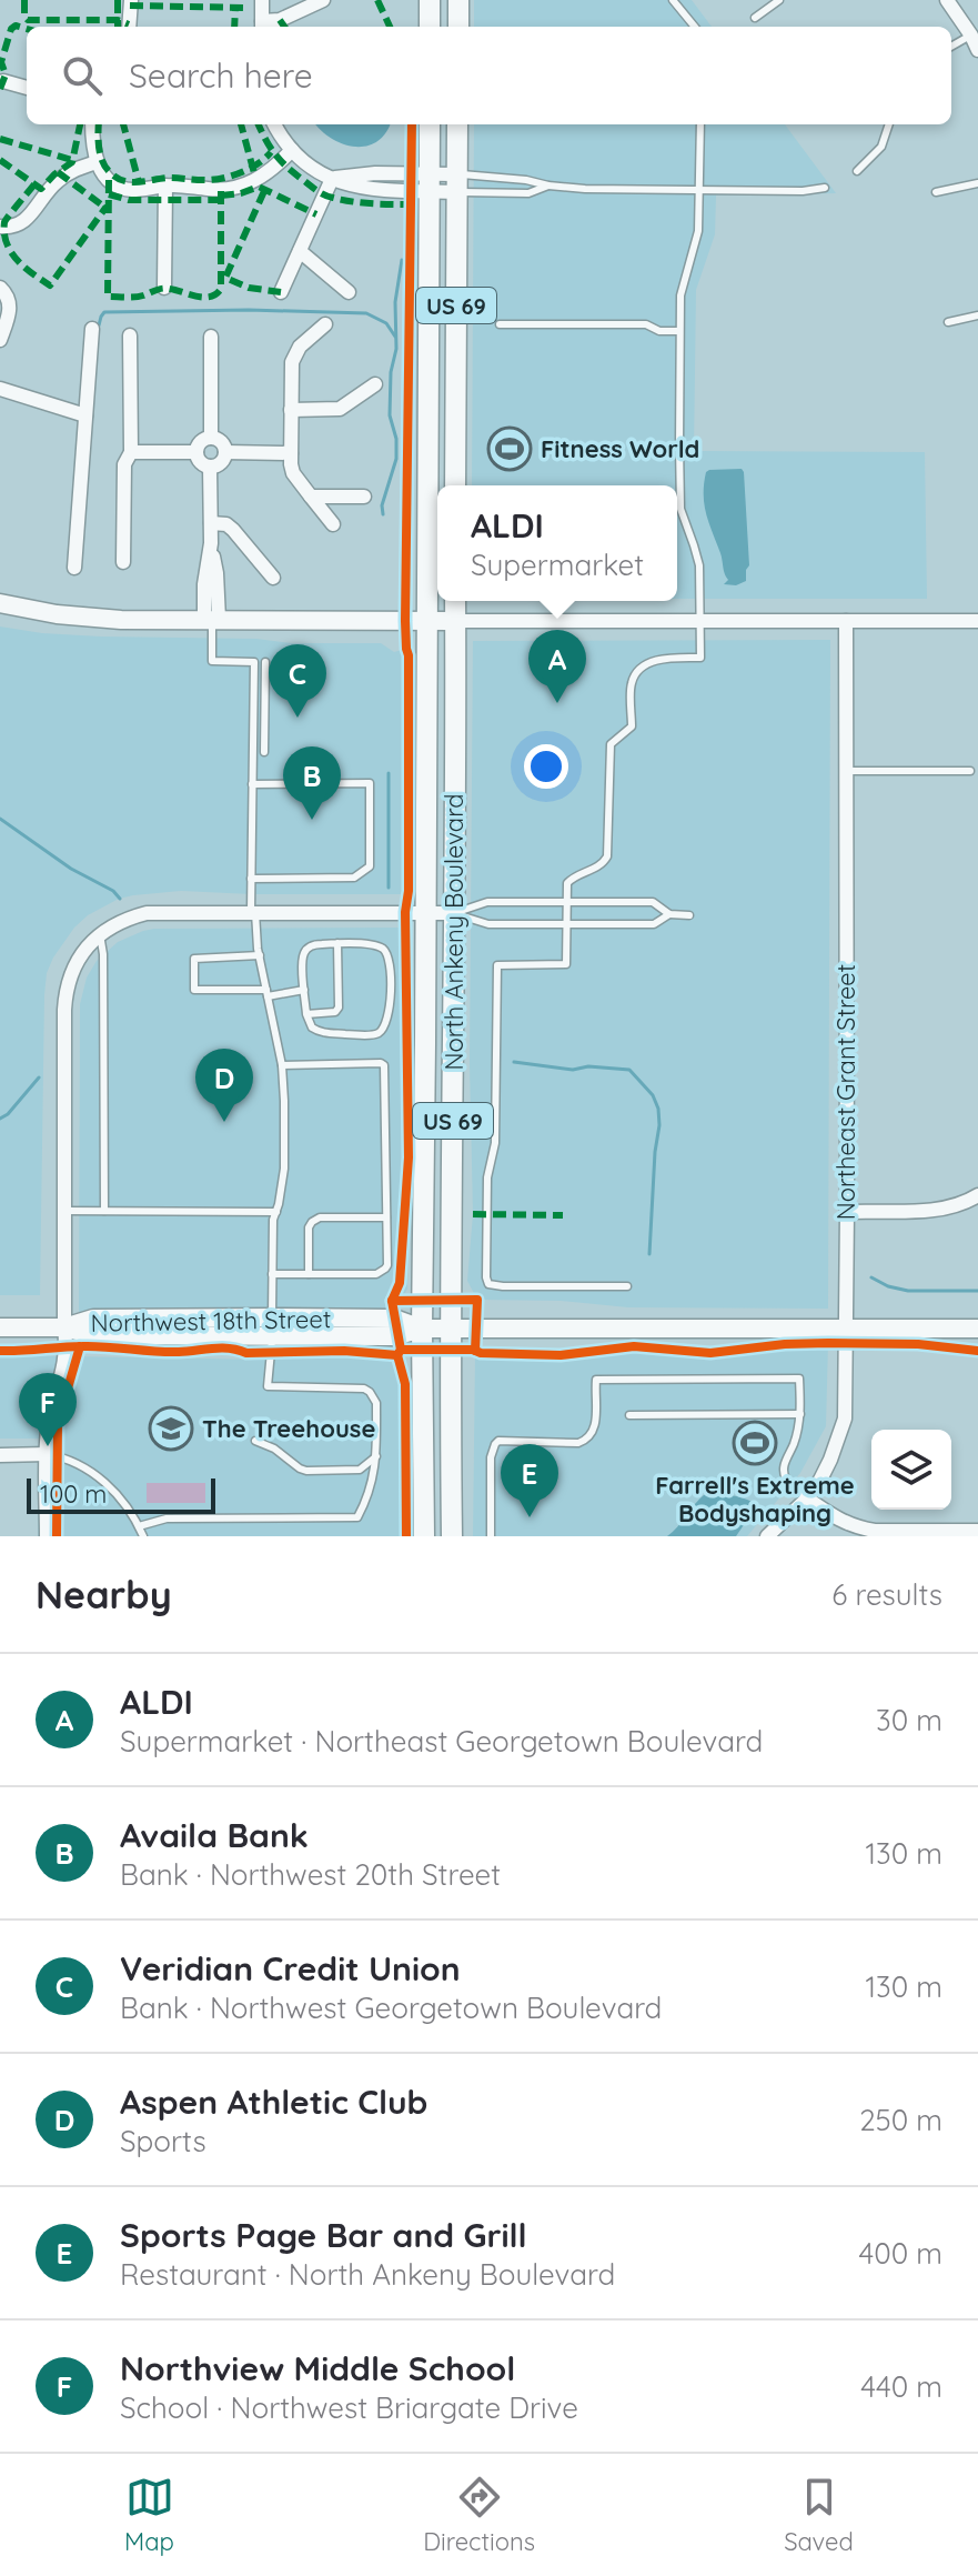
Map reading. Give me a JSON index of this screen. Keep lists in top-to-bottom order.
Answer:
{
  "streets": {
    "main road": ["US 69", "North Ankeny Boulevard", "Northwest 18th Street"],
    "street": ["Northeast Grant Street"]
  },
  "crossings": [
    ["North Ankeny Boulevard", "Northwest 18th Street"],
    ["Northeast Grant Street", "Northwest 18th Street"]
  ],
  "places": {
    "sports": ["Fitness World", "Farrell's Extreme Bodyshaping"],
    "school or university": ["The Treehouse"]
  },
  "scale_bar": "100 m",
  "page": {
    "search": "Search here",
    "popup": ["ALDI", "Supermarket"],
    "pins": [
      "A",
      "C",
      "B",
      "D",
      "F",
      "E"
    ],
    "scale": "100 m",
    "heading": ["Nearby", "6 results"],
    "list": [
      {
        "mark": "A",
        "name": "ALDI",
        "note": "Supermarket · Northeast Georgetown Boulevard",
        "value": "30 m"
      },
      {
        "mark": "B",
        "name": "Availa Bank",
        "note": "Bank · Northwest 20th Street",
        "value": "130 m"
      },
      {
        "mark": "C",
        "name": "Veridian Credit Union",
        "note": "Bank · Northwest Georgetown Boulevard",
        "value": "130 m"
      },
      {
        "mark": "D",
        "name": "Aspen Athletic Club",
        "note": "Sports",
        "value": "250 m"
      },
      {
        "mark": "E",
        "name": "Sports Page Bar and Grill",
        "note": "Restaurant · North Ankeny Boulevard",
        "value": "400 m"
      },
      {
        "mark": "F",
        "name": "Northview Middle School",
        "note": "School · Northwest Briargate Drive",
        "value": "440 m"
      }
    ],
    "nav": ["Map", "Directions", "Saved"]
  }
}
